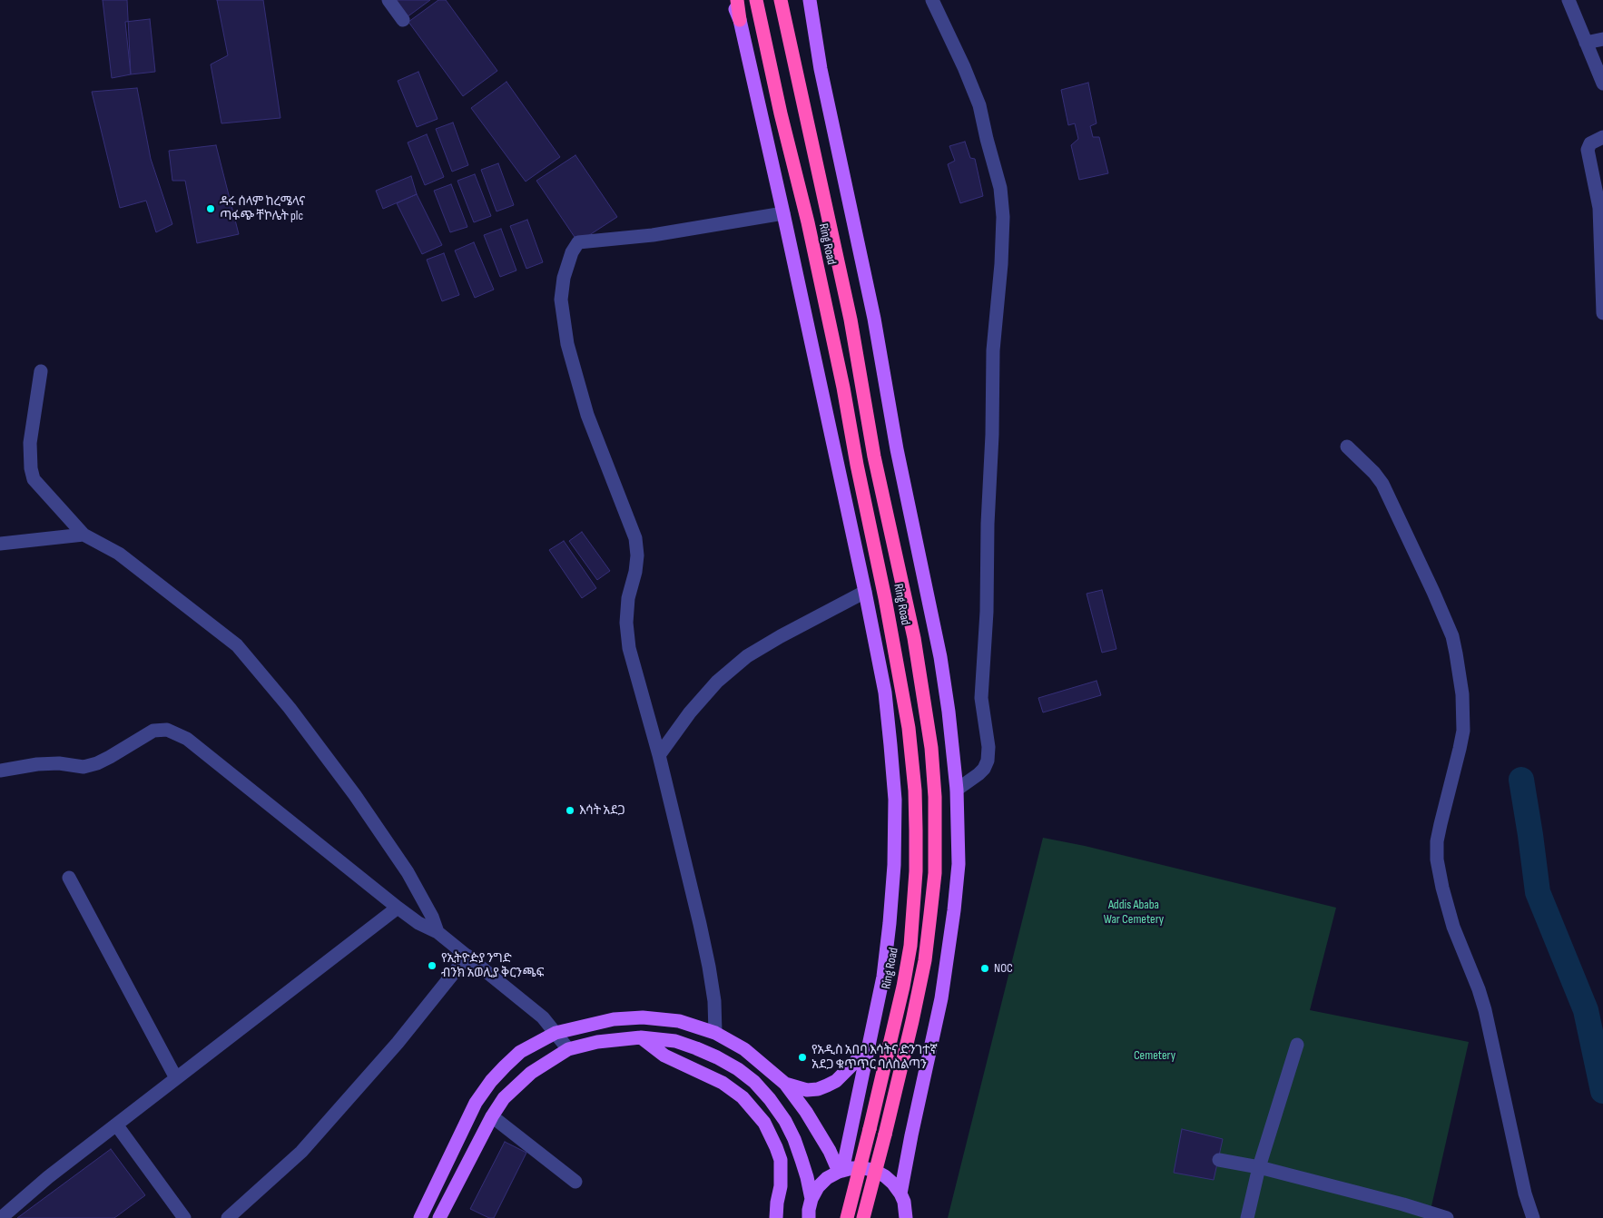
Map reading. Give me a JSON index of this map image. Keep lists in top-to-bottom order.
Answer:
{
  "streets": {
    "highway": ["Ring Road"]
  },
  "parks": ["Addis Ababa War Cemetery", "Cemetery"],
  "places": [
    "ዳሩ ሰላም ከረሜላና ጣፋጭ ቸኮሌት plc",
    "እሳት አደጋ",
    "የኢትዮዽያ ንግድ ብንክ አወሊያ ቅርንጫፍ",
    "NOC",
    "የአዲስ አበባ እሳትና ድንገተኛ አደጋ ቁጥጥር ባለስልጣን"
  ]
}
